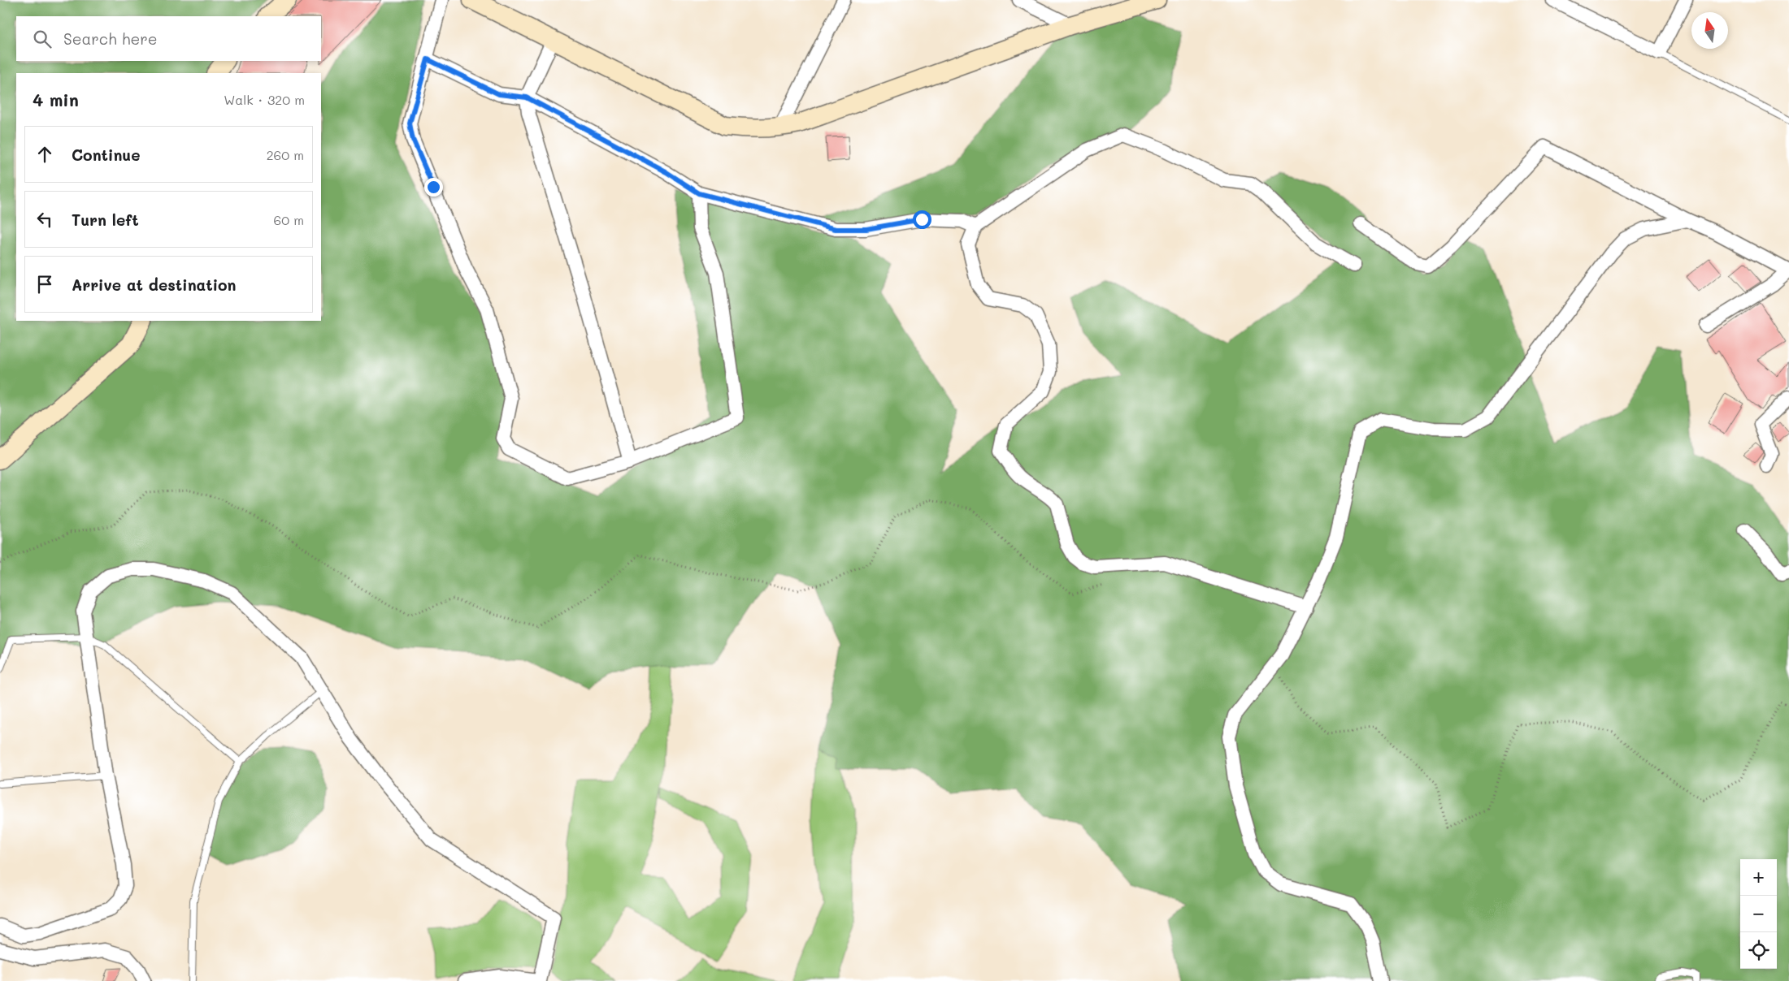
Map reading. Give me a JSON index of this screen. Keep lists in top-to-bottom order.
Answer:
{
  "north": "top",
  "page": {
    "search": "Search here",
    "heading": ["4 min", "Walk · 320 m"],
    "list": [
      ["Continue", "260 m"],
      ["Turn left", "60 m"],
      "Arrive at destination"
    ],
    "map_buttons": ["+", "−"]
  }
}
